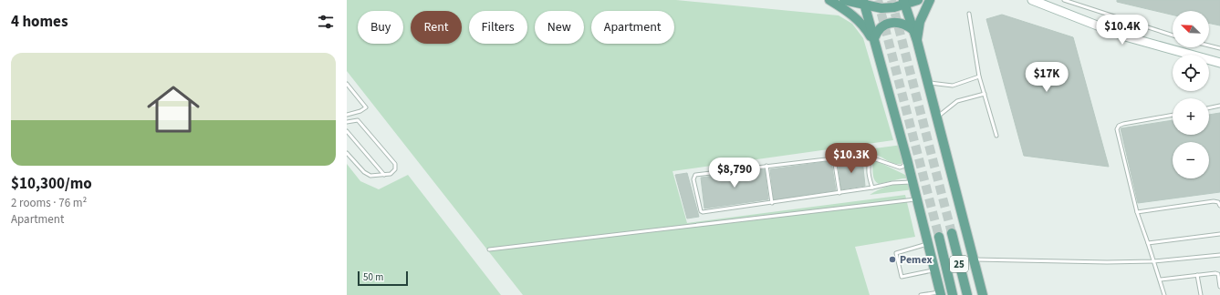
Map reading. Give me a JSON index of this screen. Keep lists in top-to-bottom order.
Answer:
{
  "streets": {
    "main road": ["25"]
  },
  "places": ["Pemex"],
  "scale_bar": "50 m",
  "north": "top left",
  "page": {
    "heading": "4 homes",
    "map_buttons": ["+", "−"],
    "chip": [
      "Buy",
      "Rent",
      "Filters",
      "New",
      "Apartment"
    ],
    "price": [
      "$10.4K",
      "$17K",
      "$10.3K",
      "$8,790"
    ],
    "list": [
      {
        "name": "$10,300/mo",
        "note": "2 rooms · 76 m² · Apartment"
      }
    ],
    "scale": "50 m"
  }
}
